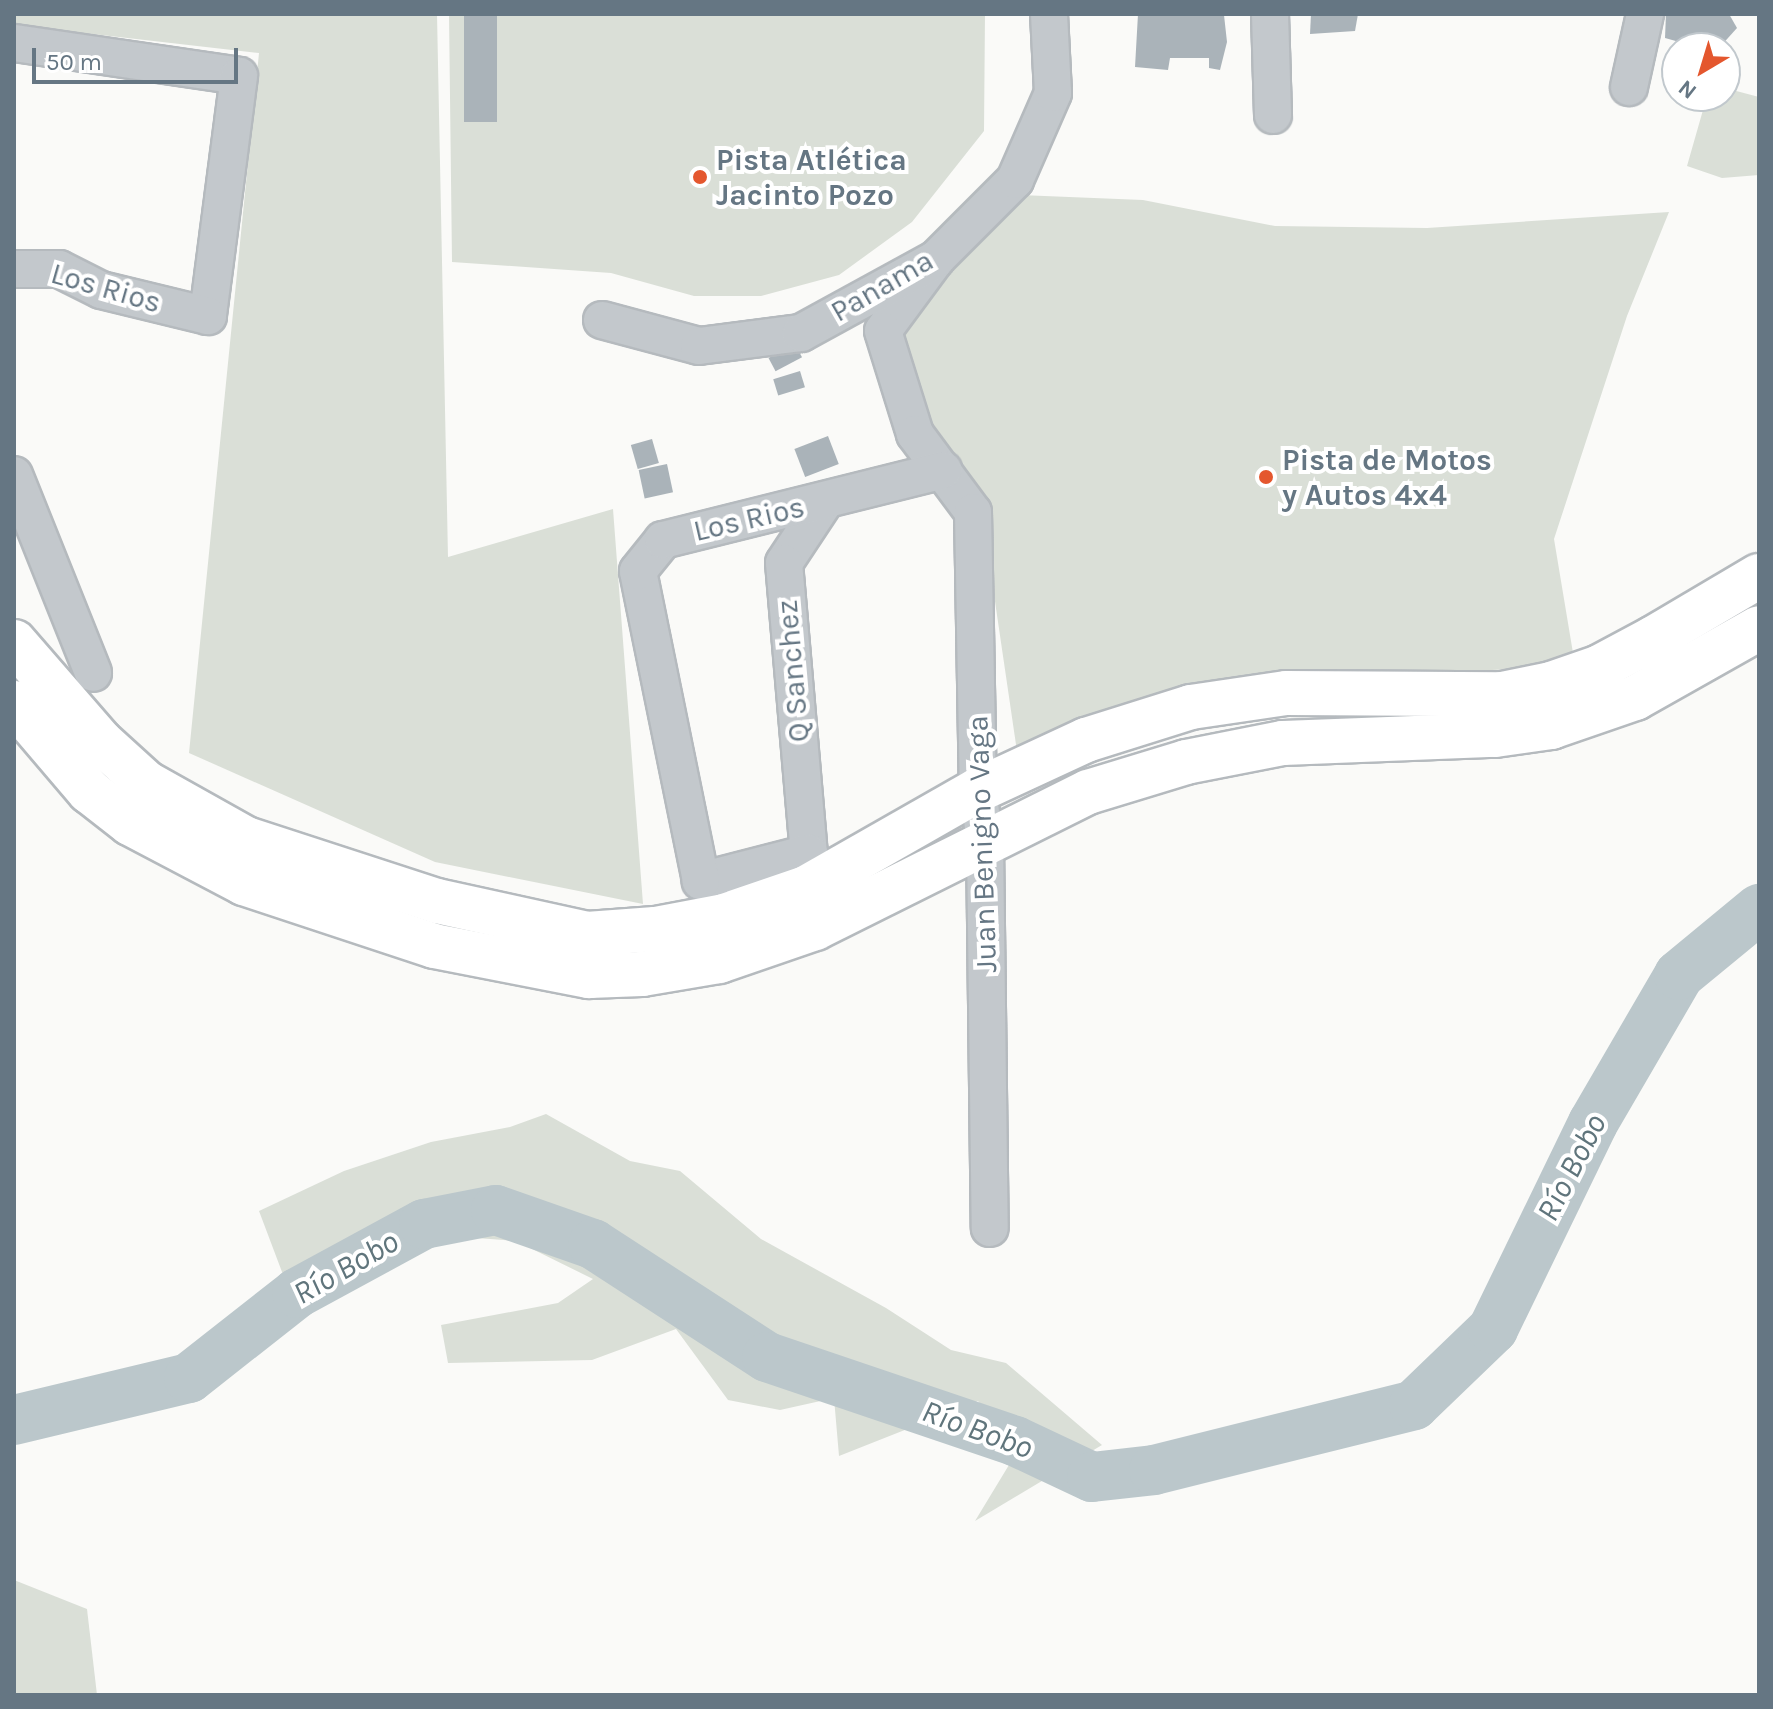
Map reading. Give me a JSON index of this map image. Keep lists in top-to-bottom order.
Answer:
{
  "streets": {
    "street": [
      "Panama",
      "Los Rios",
      "Q Sanchez",
      "Juan Benigno Vaga"
    ]
  },
  "crossings": [
    ["Los Rios", "Q Sanchez"],
    ["Los Rios", "Juan Benigno Vaga"]
  ],
  "water": ["Río Bobo"],
  "places": ["Pista Atlética Jacinto Pozo", "Pista de Motos y Autos 4x4"],
  "scale_bar": "50 m",
  "north": "bottom left"
}
